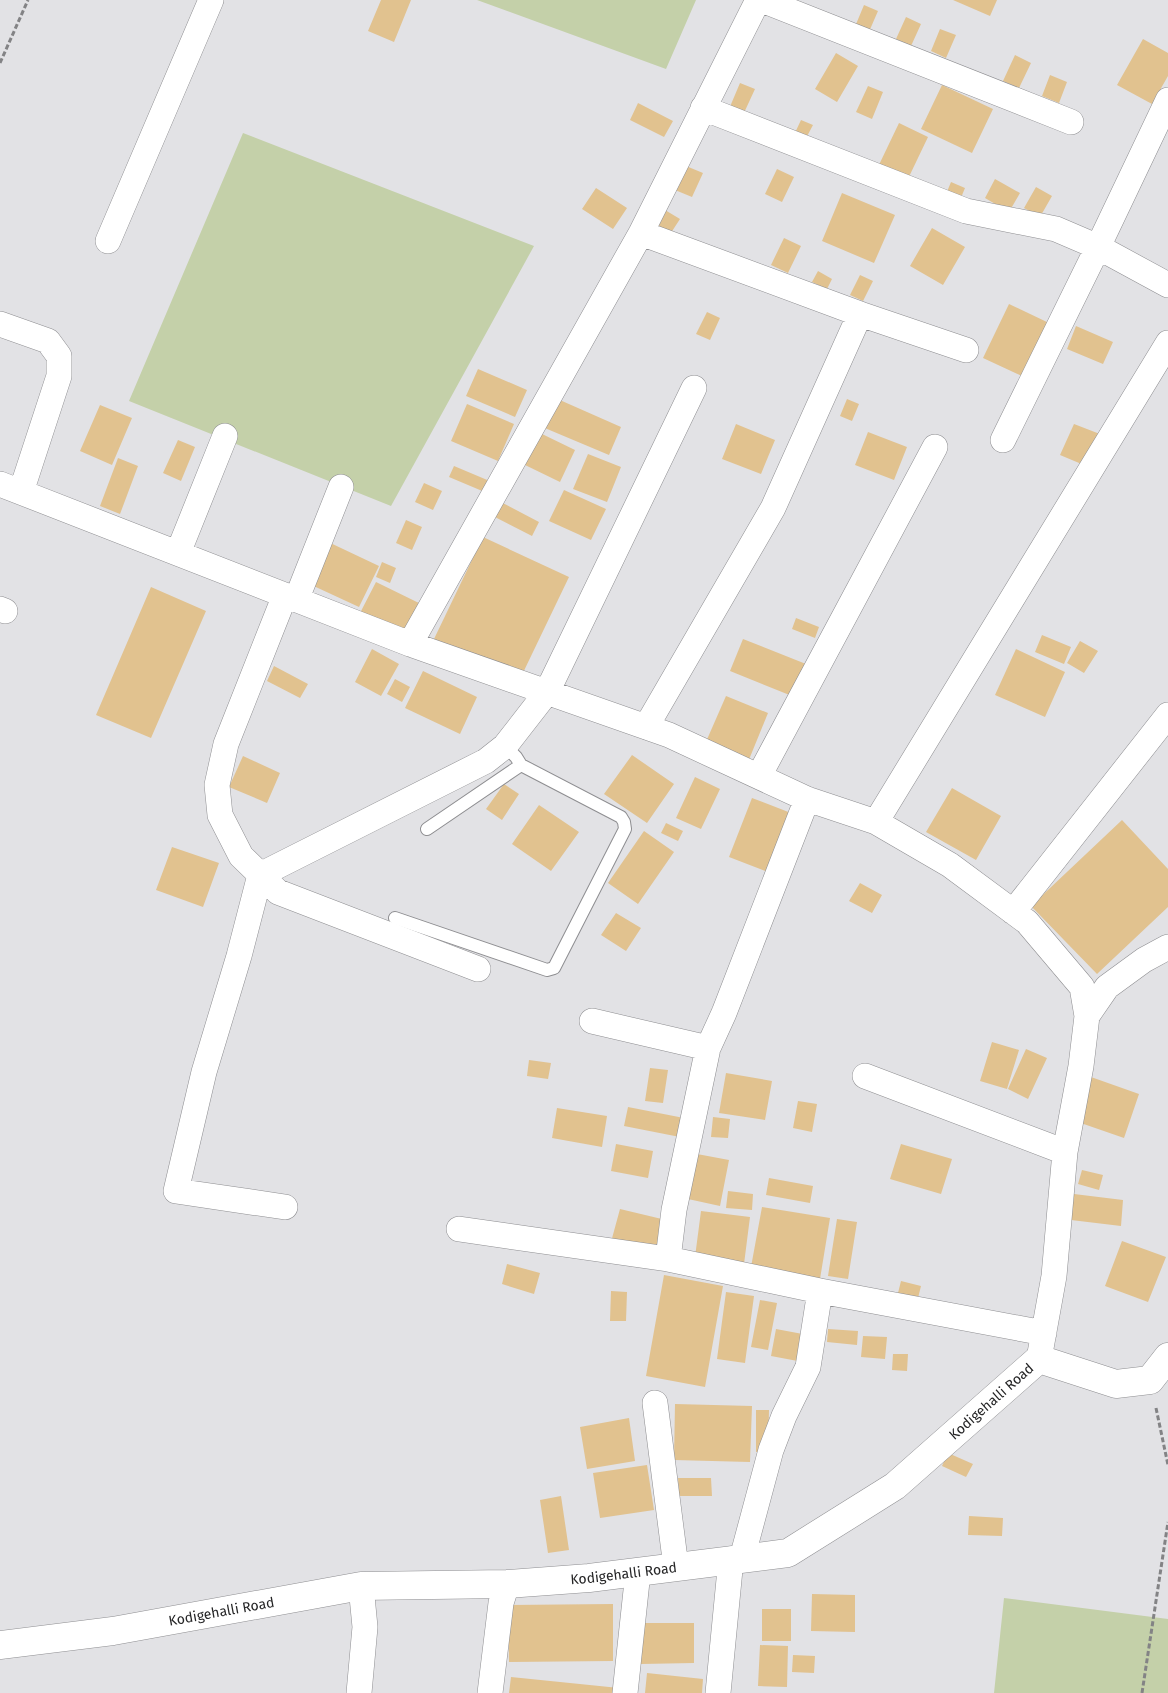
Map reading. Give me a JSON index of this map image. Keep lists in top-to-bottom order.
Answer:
{
  "streets": {
    "street": ["Kodigehalli Road"]
  }
}
